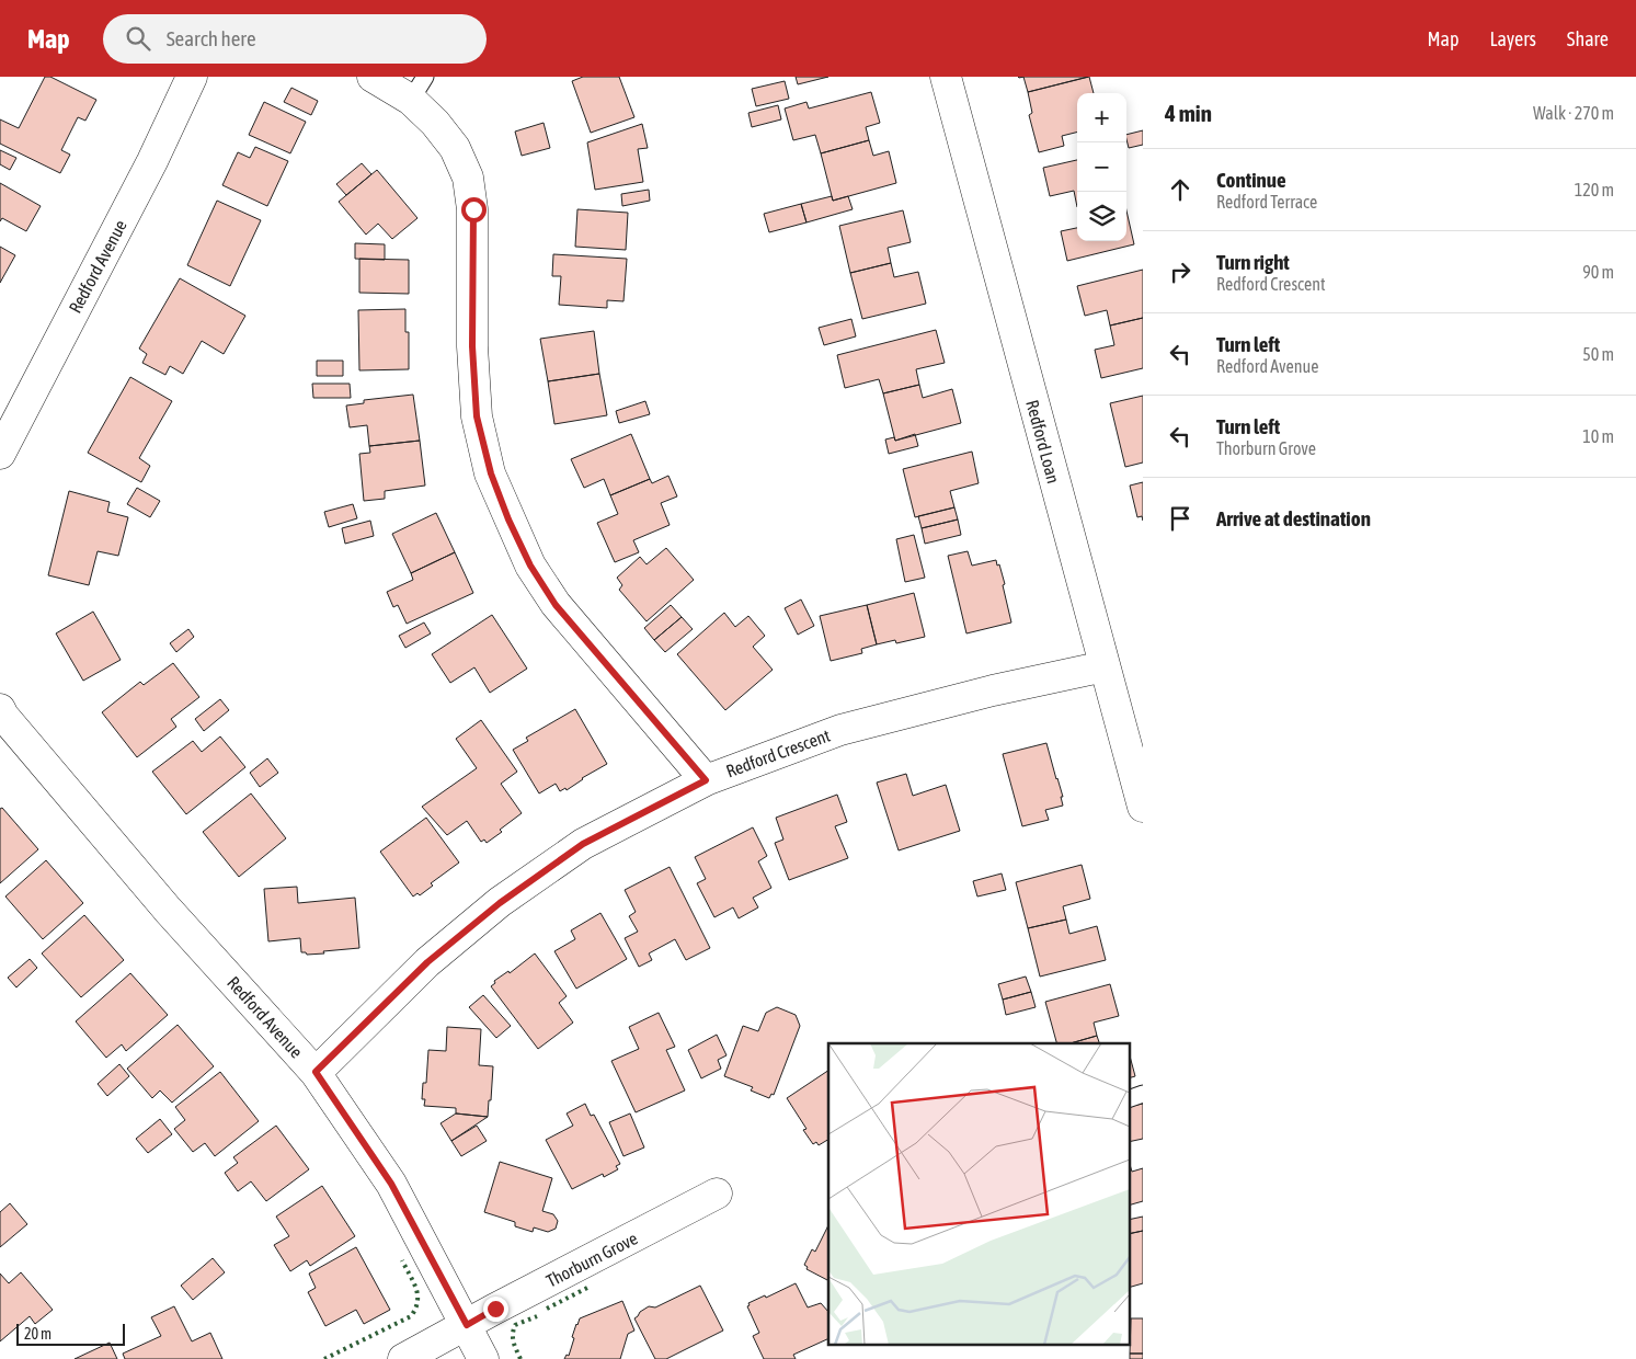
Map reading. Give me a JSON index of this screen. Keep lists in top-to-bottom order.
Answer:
{
  "streets": {
    "street": [
      "Redford Avenue",
      "Redford Loan",
      "Redford Crescent",
      "Thorburn Grove"
    ]
  },
  "crossings": [
    ["Redford Avenue", "Redford Crescent"],
    ["Redford Avenue", "Thorburn Grove"],
    ["Redford Loan", "Redford Crescent"]
  ],
  "scale_bar": "20 m",
  "page": {
    "header": "Map",
    "search": "Search here",
    "nav": ["Map", "Layers", "Share"],
    "heading": ["4 min", "Walk · 270 m"],
    "map_buttons": ["+", "−"],
    "list": [
      ["Continue", "Redford Terrace", "120 m"],
      ["Turn right", "Redford Crescent", "90 m"],
      ["Turn left", "Redford Avenue", "50 m"],
      ["Turn left", "Thorburn Grove", "10 m"],
      "Arrive at destination"
    ],
    "scale": "20 m"
  }
}
